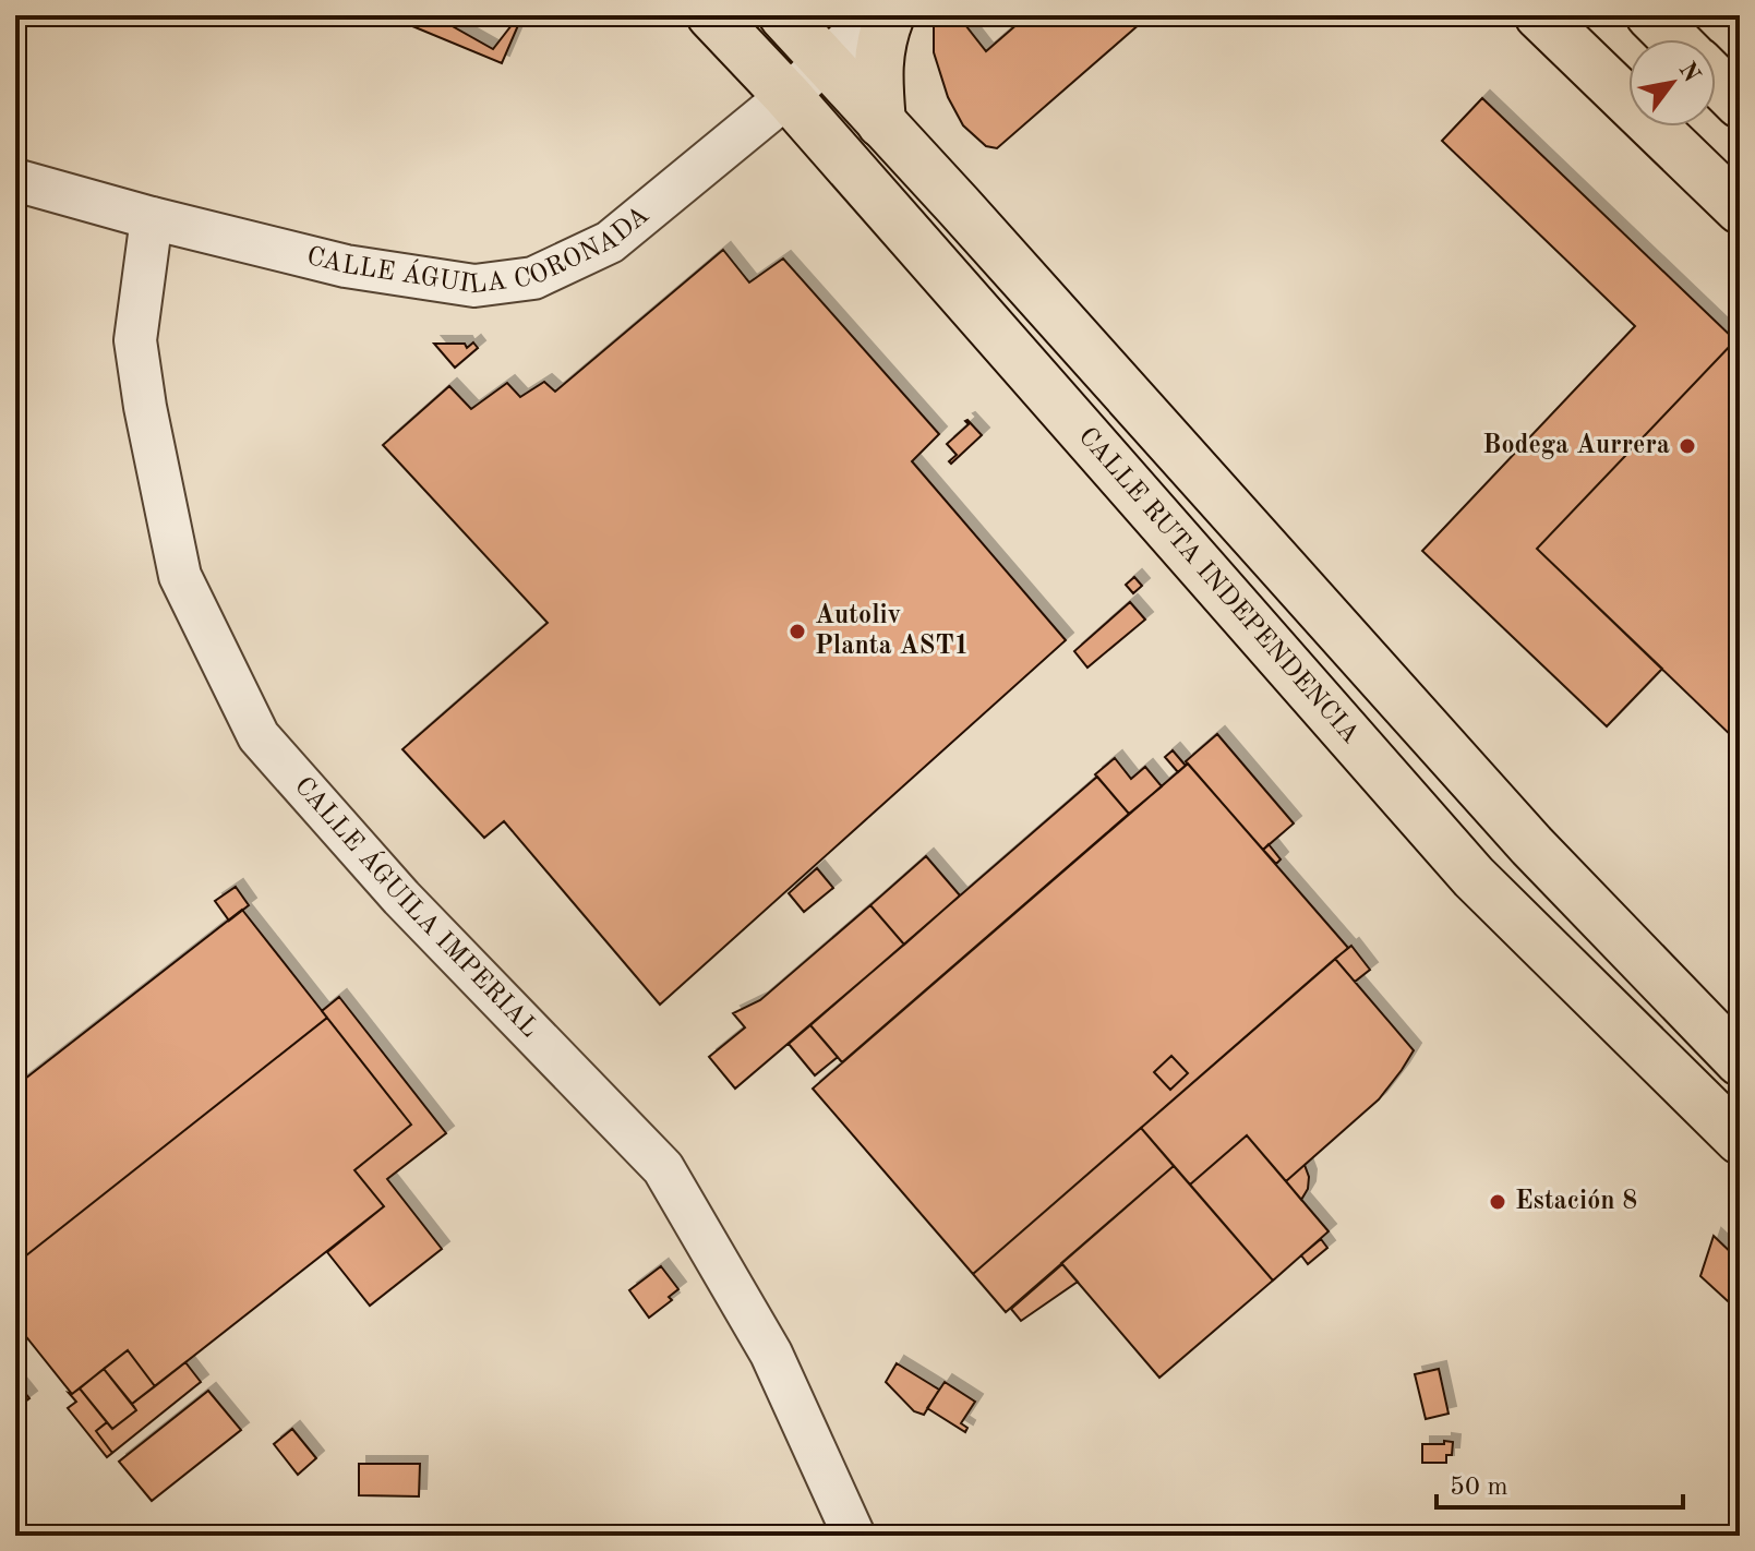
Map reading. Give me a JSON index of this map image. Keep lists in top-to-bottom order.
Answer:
{
  "streets": {
    "main road": ["CALLE RUTA INDEPENDENCIA"],
    "street": ["CALLE ÁGUILA CORONADA", "CALLE ÁGUILA IMPERIAL"]
  },
  "crossings": [
    ["CALLE ÁGUILA CORONADA", "CALLE RUTA INDEPENDENCIA"],
    ["CALLE ÁGUILA CORONADA", "CALLE ÁGUILA IMPERIAL"]
  ],
  "places": ["Bodega Aurrera", "Autoliv Planta AST1", "Estación 8"],
  "scale_bar": "50 m",
  "north": "top right"
}
